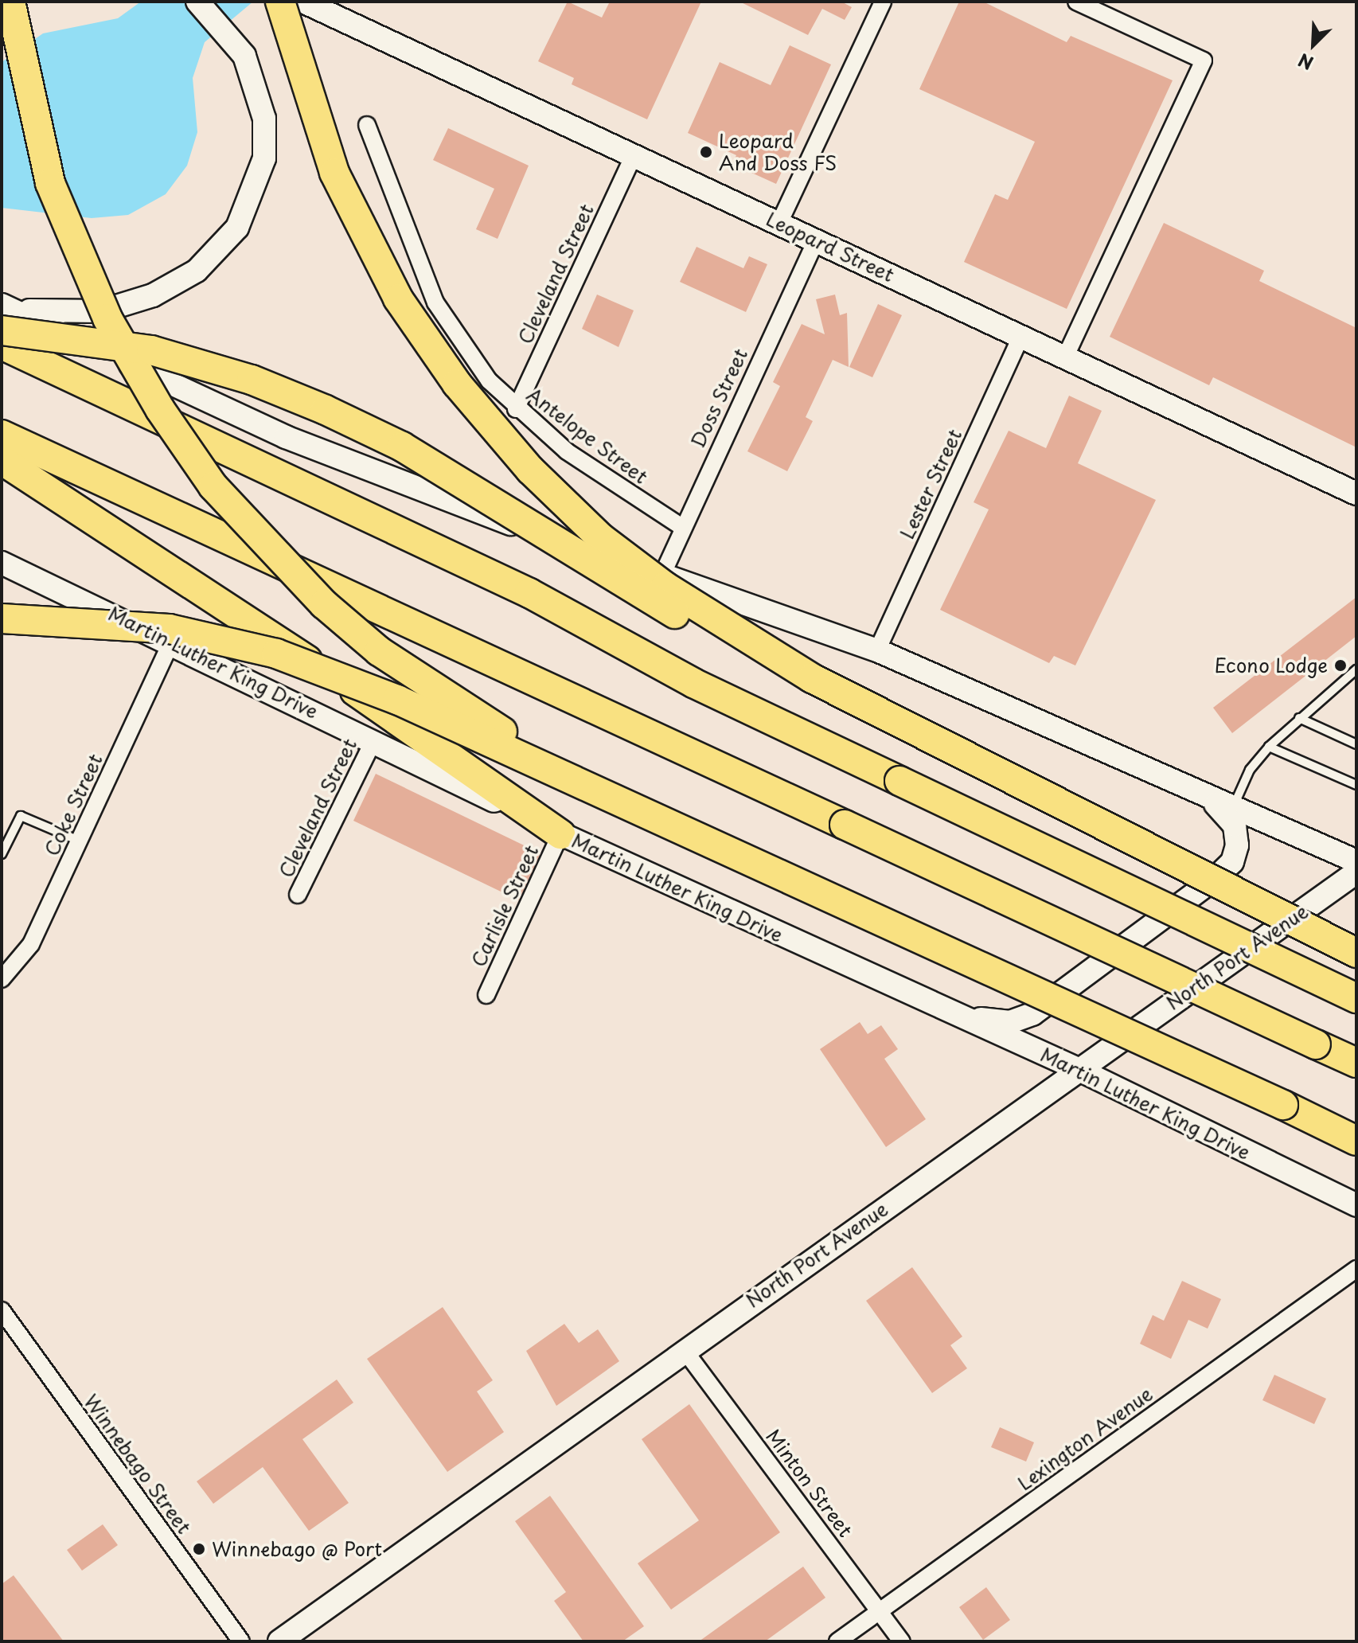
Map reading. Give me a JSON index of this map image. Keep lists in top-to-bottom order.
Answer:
{
  "streets": {
    "main road": ["Leopard Street", "Martin Luther King Drive", "North Port Avenue"],
    "street": [
      "Cleveland Street",
      "Doss Street",
      "Antelope Street",
      "Lester Street",
      "Coke Street",
      "Carlisle Street",
      "Lexington Avenue",
      "Winnebago Street",
      "Minton Street"
    ]
  },
  "crossings": [
    ["Leopard Street", "Cleveland Street"],
    ["Leopard Street", "Doss Street"],
    ["Leopard Street", "Lester Street"],
    ["Cleveland Street", "Antelope Street"],
    ["Cleveland Street", "Martin Luther King Drive"],
    ["Doss Street", "Antelope Street"],
    ["Martin Luther King Drive", "Coke Street"],
    ["Martin Luther King Drive", "Carlisle Street"],
    ["Martin Luther King Drive", "North Port Avenue"],
    ["North Port Avenue", "Minton Street"],
    ["Lexington Avenue", "Minton Street"]
  ],
  "places": ["Leopard And Doss FS", "Econo Lodge", "Winnebago @ Port"],
  "north": "bottom left"
}
